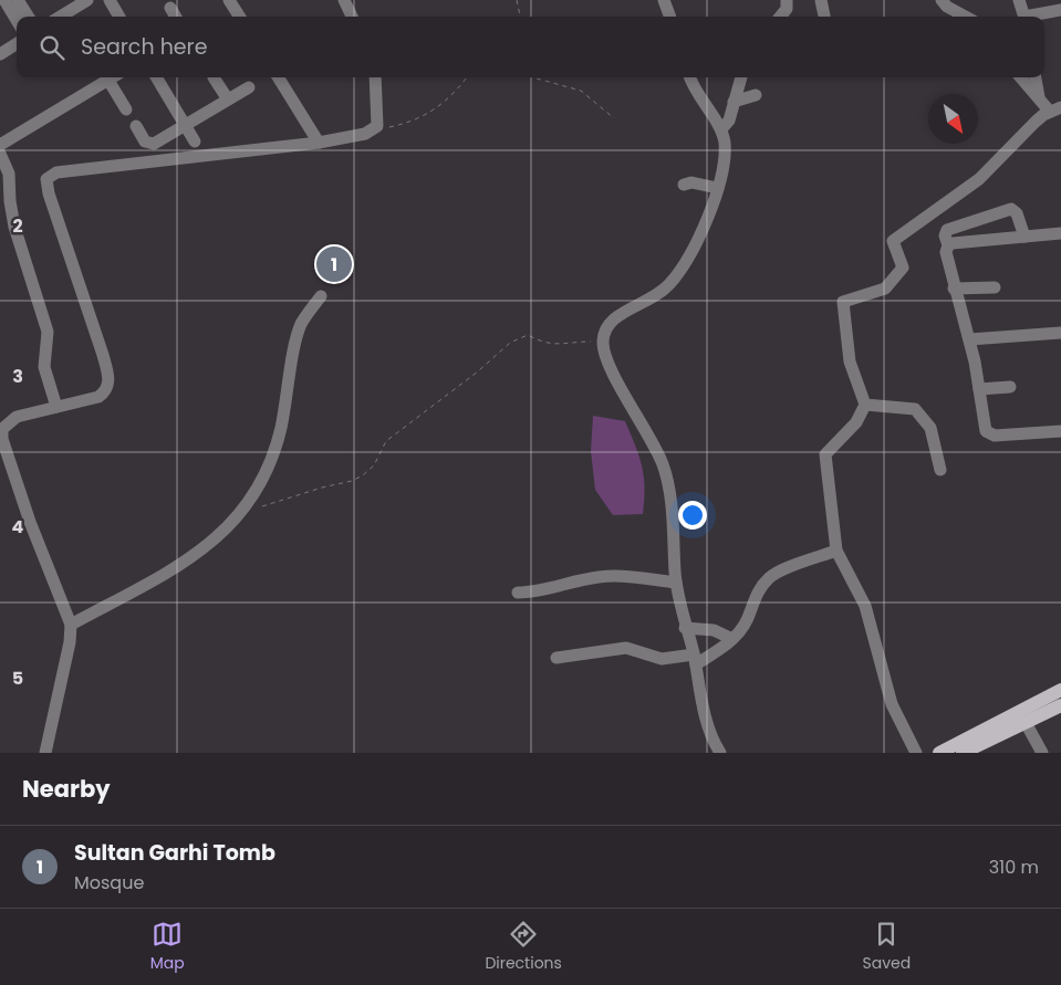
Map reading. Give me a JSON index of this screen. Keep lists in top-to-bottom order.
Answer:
{
  "north": "bottom right",
  "page": {
    "search": "Search here",
    "pins": "1",
    "heading": "Nearby",
    "list": [
      {
        "mark": "1",
        "name": "Sultan Garhi Tomb",
        "note": "Mosque",
        "value": "310 m"
      }
    ],
    "nav": ["Map", "Directions", "Saved"]
  },
  "grid": {
    "rows": [
      "2",
      "3",
      "4",
      "5"
    ]
  }
}
